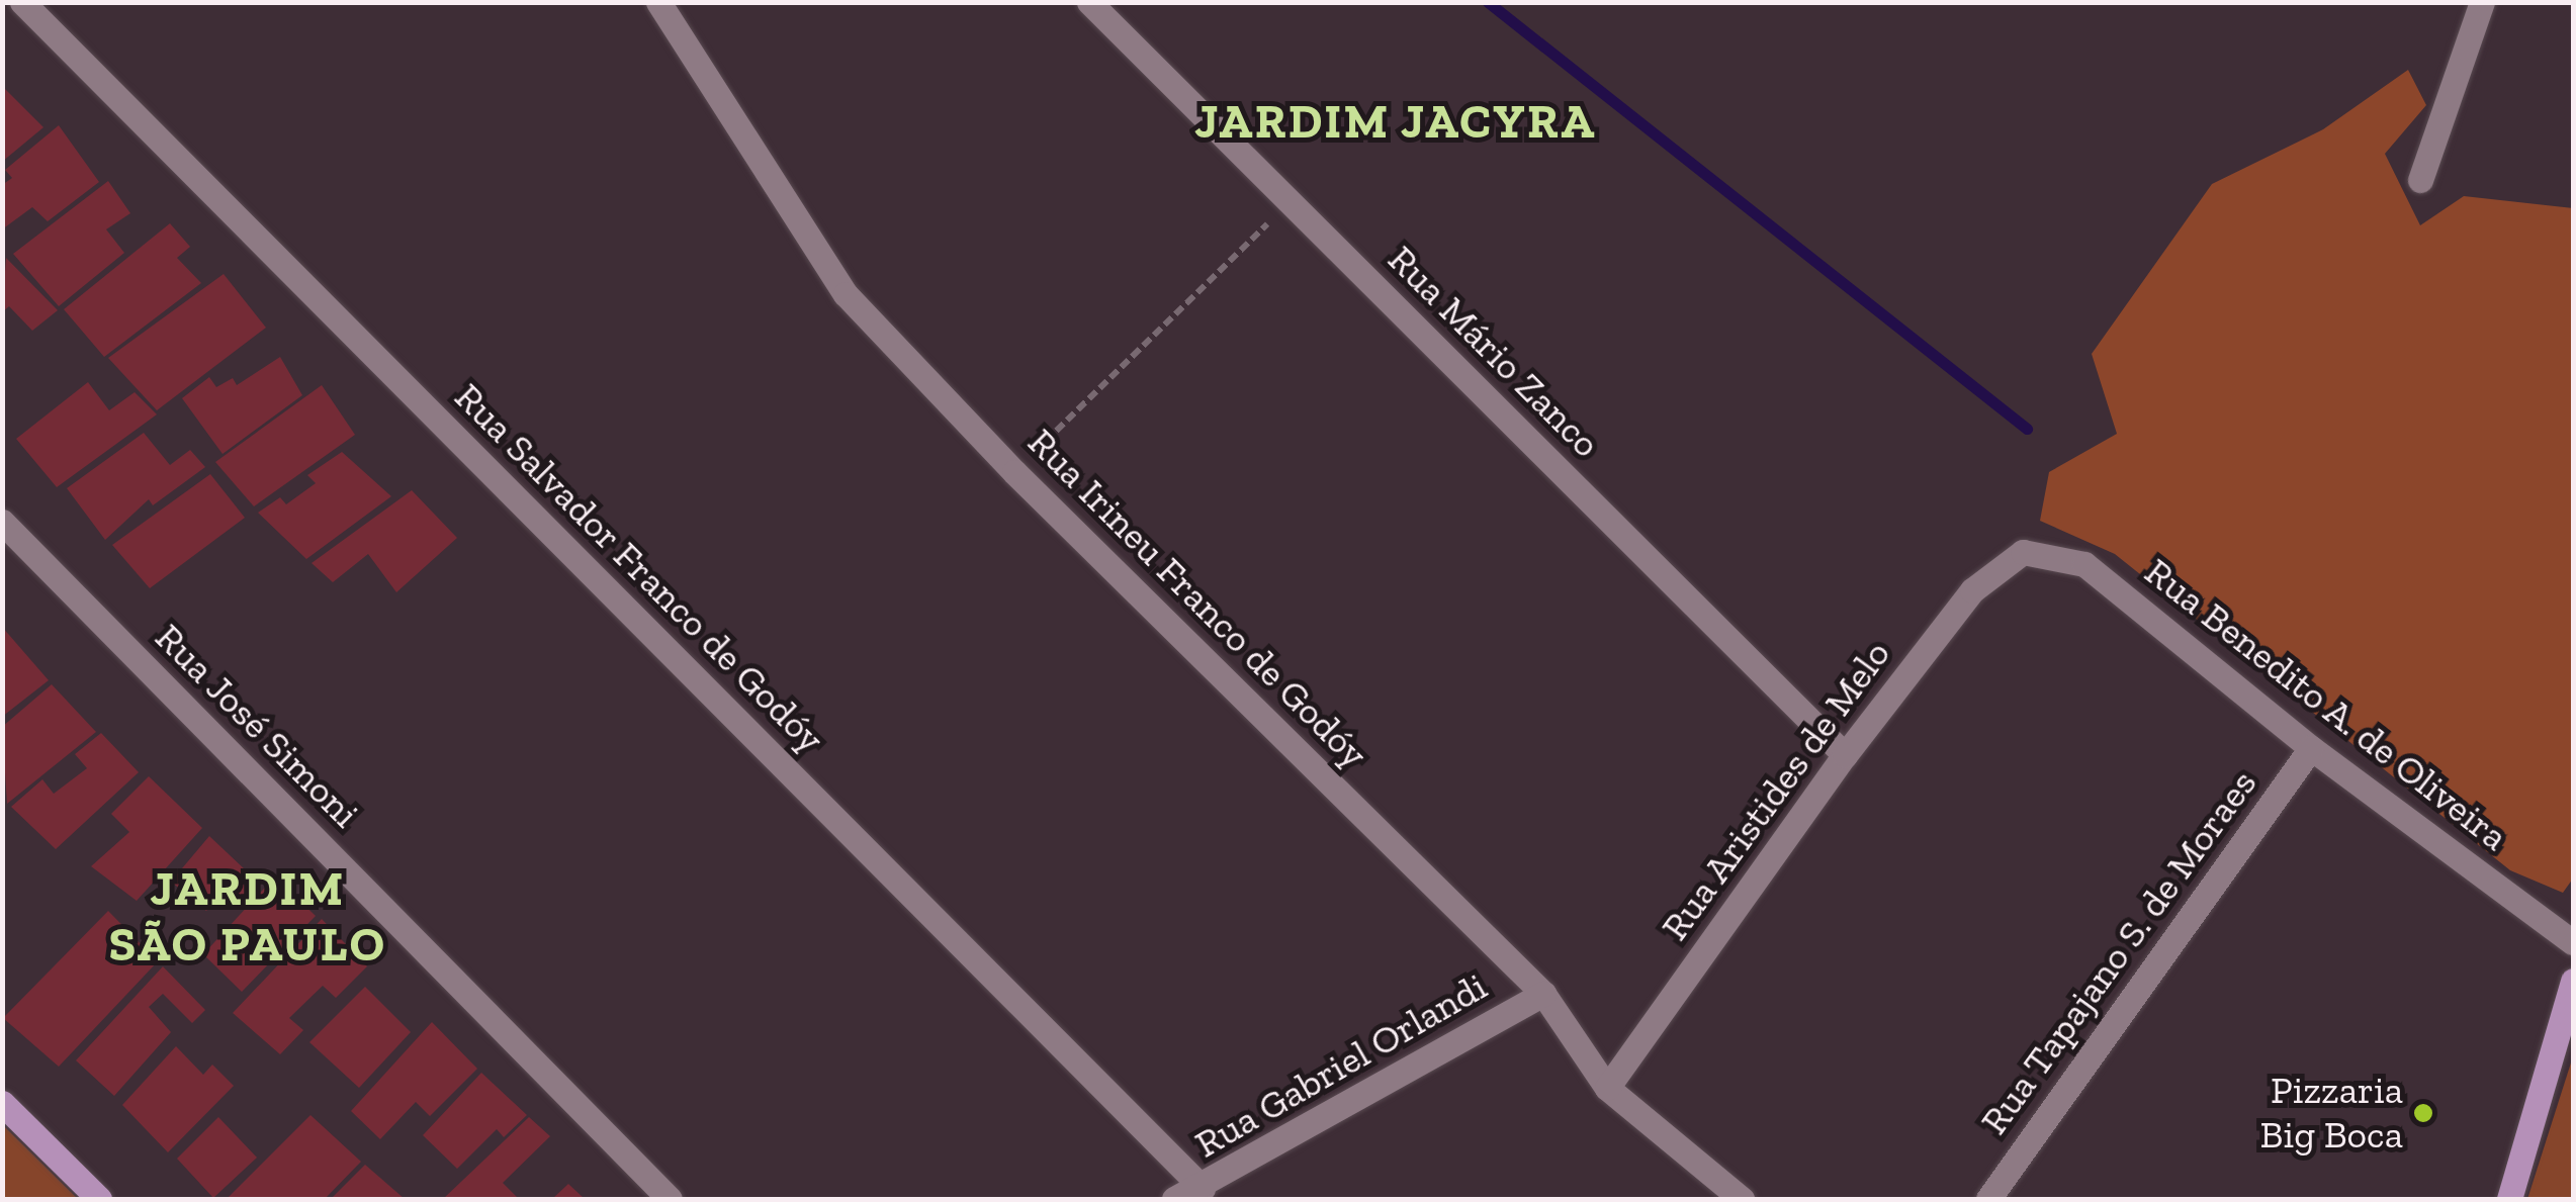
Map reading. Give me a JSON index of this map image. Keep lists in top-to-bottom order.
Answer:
{
  "streets": {
    "street": [
      "Rua Mário Zanco",
      "Rua Salvador Franco de Godóy",
      "Rua Irineu Franco de Godóy",
      "Rua Benedito A. de Oliveira",
      "Rua José Simoni",
      "Rua Aristides de Melo",
      "Rua Tapajano S. de Moraes",
      "Rua Gabriel Orlandi"
    ]
  },
  "crossings": [
    ["Rua Mário Zanco", "Rua Aristides de Melo"],
    ["Rua Salvador Franco de Godóy", "Rua Gabriel Orlandi"],
    ["Rua Irineu Franco de Godóy", "Rua Aristides de Melo"],
    ["Rua Irineu Franco de Godóy", "Rua Gabriel Orlandi"],
    ["Rua Benedito A. de Oliveira", "Rua Aristides de Melo"],
    ["Rua Benedito A. de Oliveira", "Rua Tapajano S. de Moraes"]
  ],
  "districts": ["JARDIM JACYRA", "JARDIM SÃO PAULO"],
  "places": ["Pizzaria Big Boca"]
}
